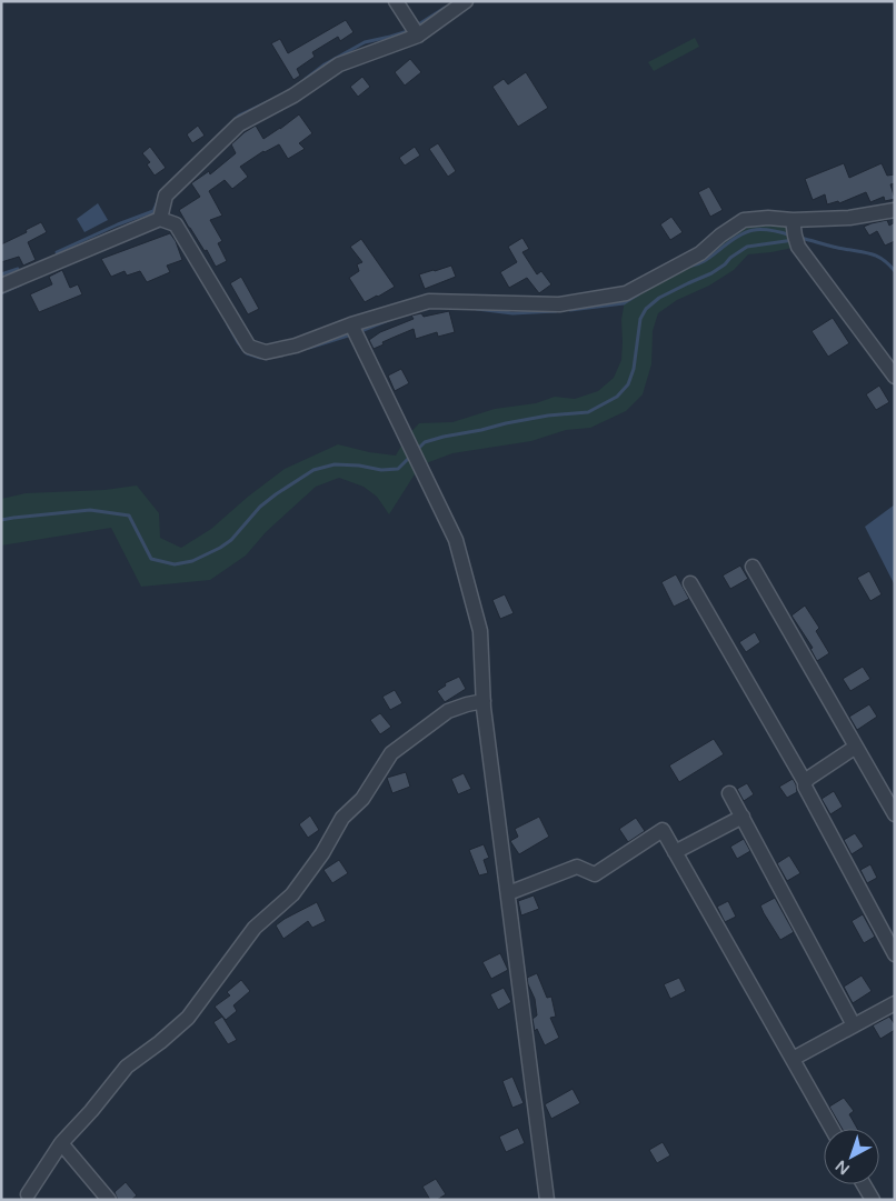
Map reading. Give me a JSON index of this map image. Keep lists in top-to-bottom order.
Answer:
{
  "north": "bottom left"
}
